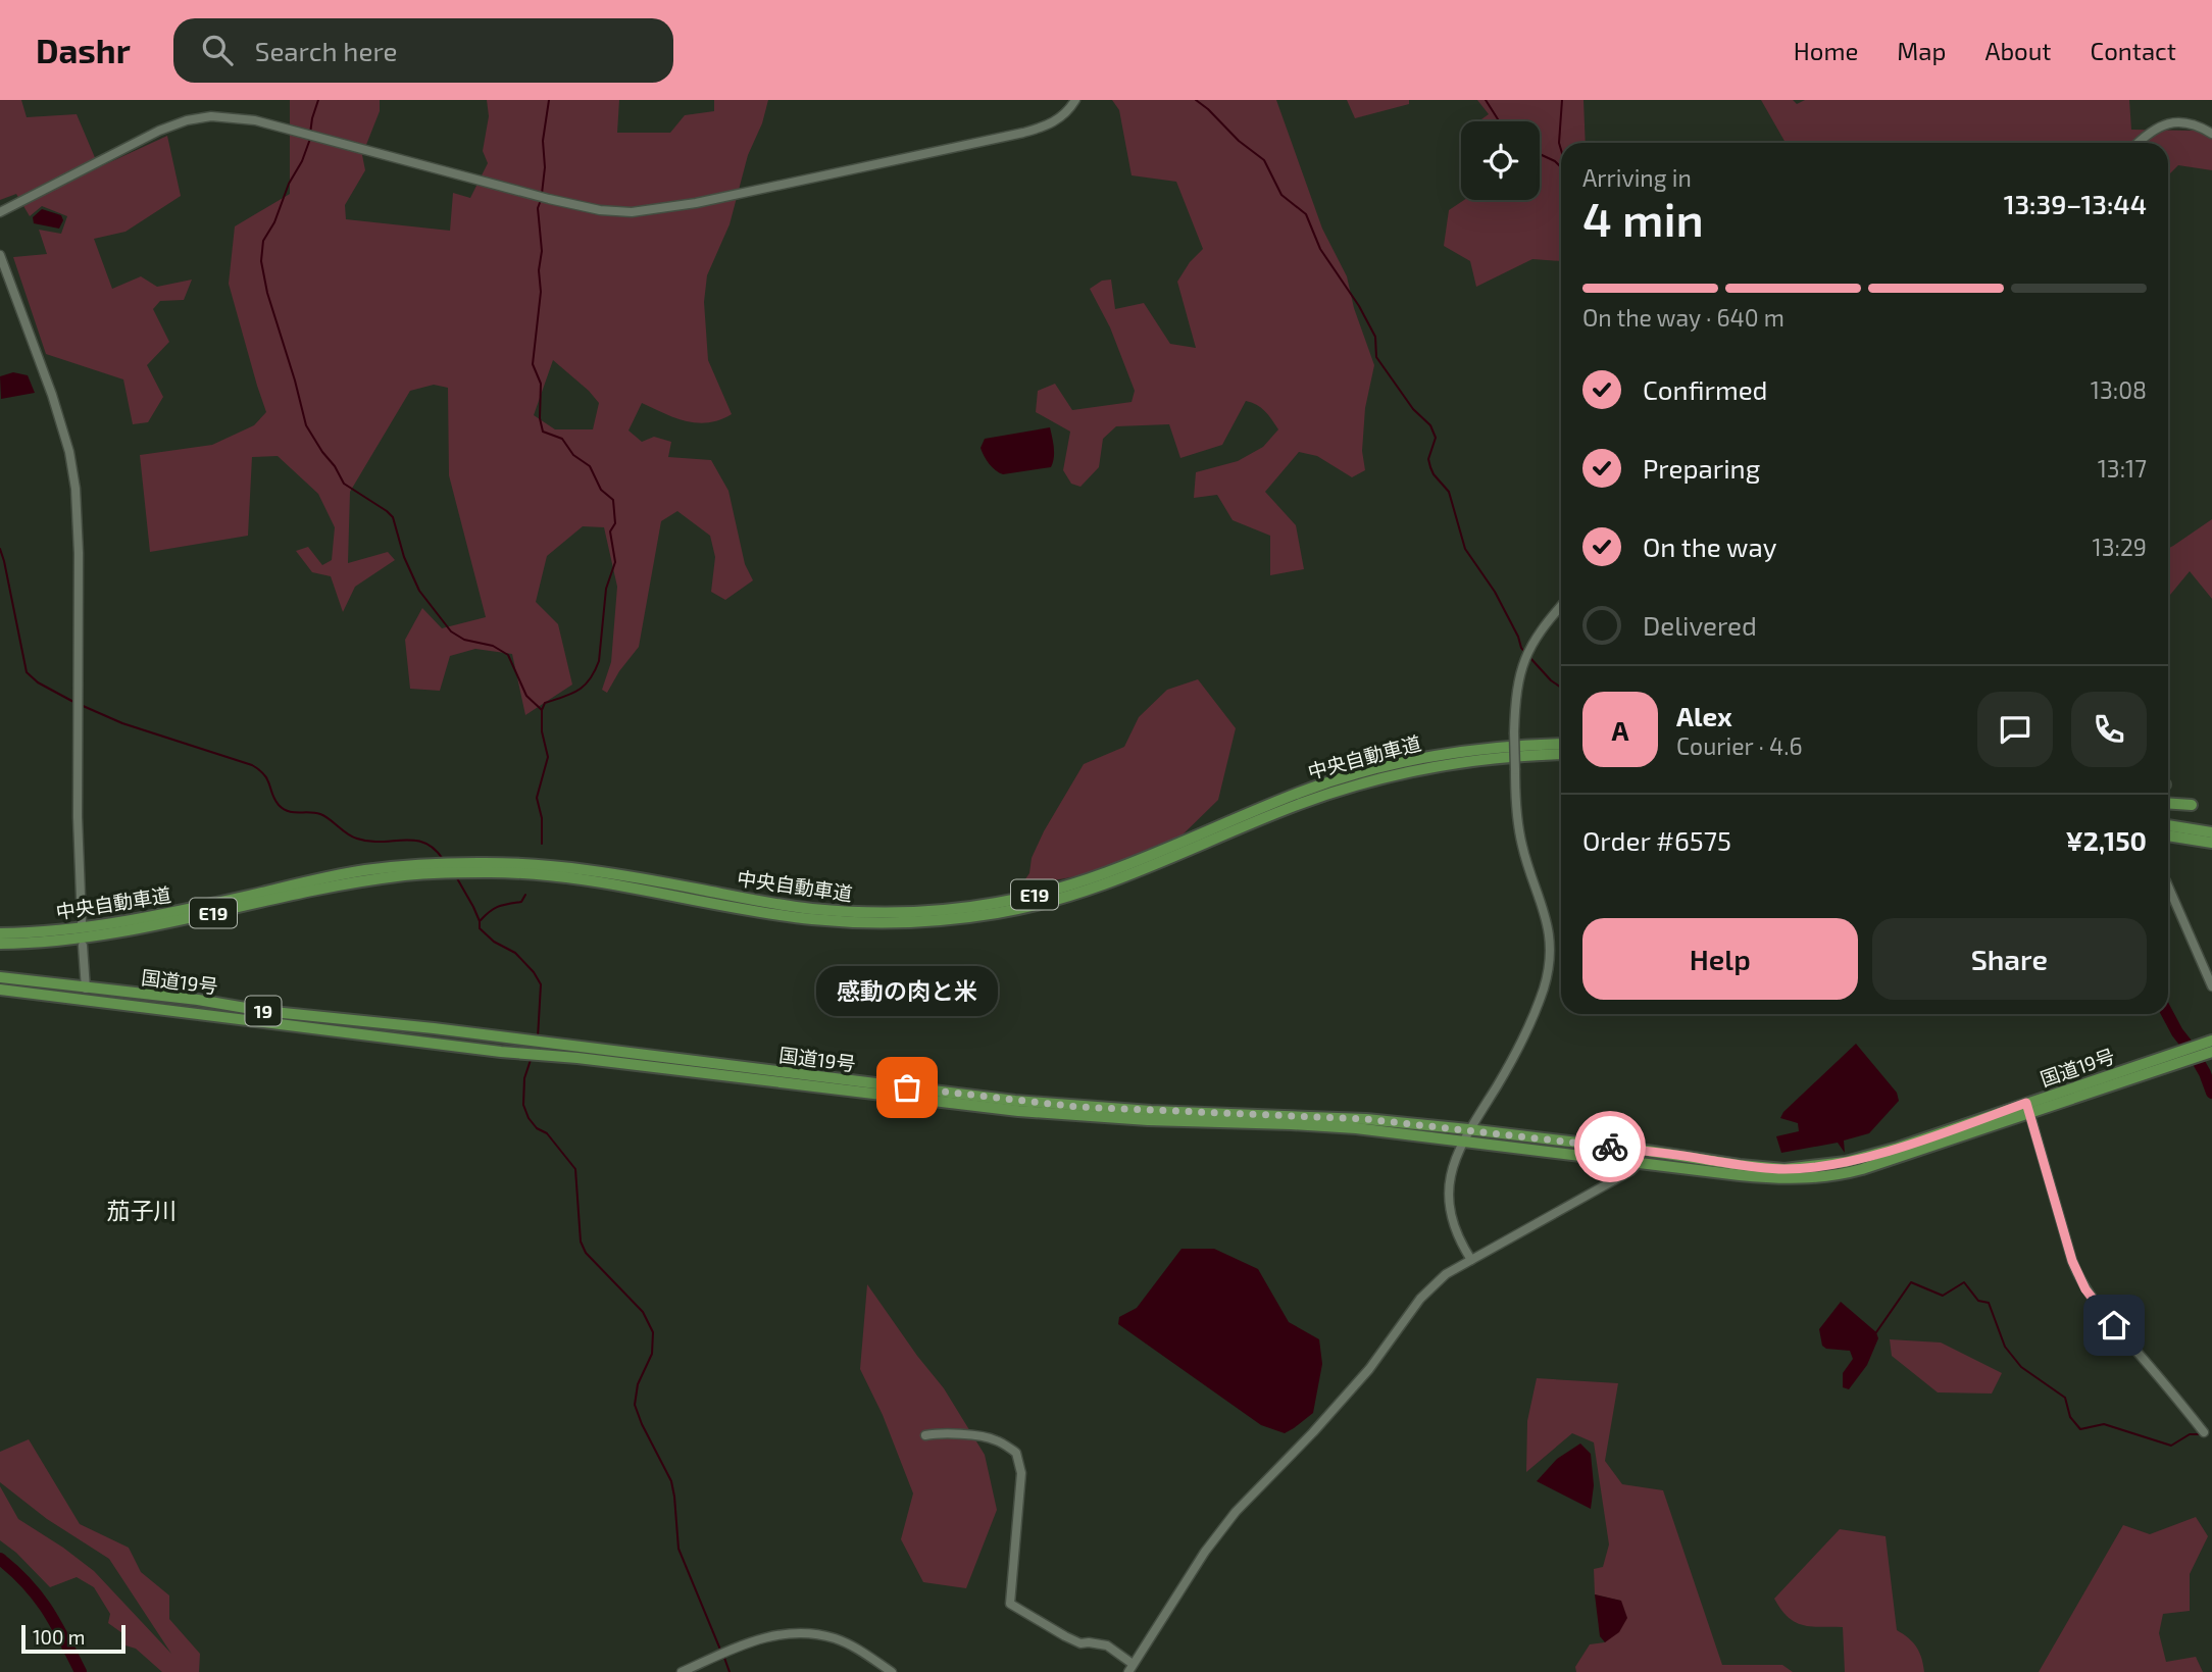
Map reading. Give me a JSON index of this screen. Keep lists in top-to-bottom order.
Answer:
{
  "streets": {
    "highway": [
      "中央自動車道",
      "E19",
      "国道19号",
      "19"
    ]
  },
  "districts": ["茄子川"],
  "places": ["感動の肉と米"],
  "scale_bar": "100 m",
  "page": {
    "header": "Dashr",
    "search": "Search here",
    "nav": [
      "Home",
      "Map",
      "About",
      "Contact"
    ],
    "heading": ["4 min", "Arriving in", "13:39–13:44"],
    "panel": [
      "Alex",
      "Courier · 4.6",
      "Order #6575",
      "¥2,150"
    ],
    "bar": "On the way · 640 m",
    "list": [
      ["Confirmed", "13:08"],
      ["Preparing", "13:17"],
      ["On the way", "13:29"],
      "Delivered"
    ],
    "round": "A",
    "buttons": ["Help", "Share"],
    "bubble": "感動の肉と米",
    "scale": "100 m"
  }
}
